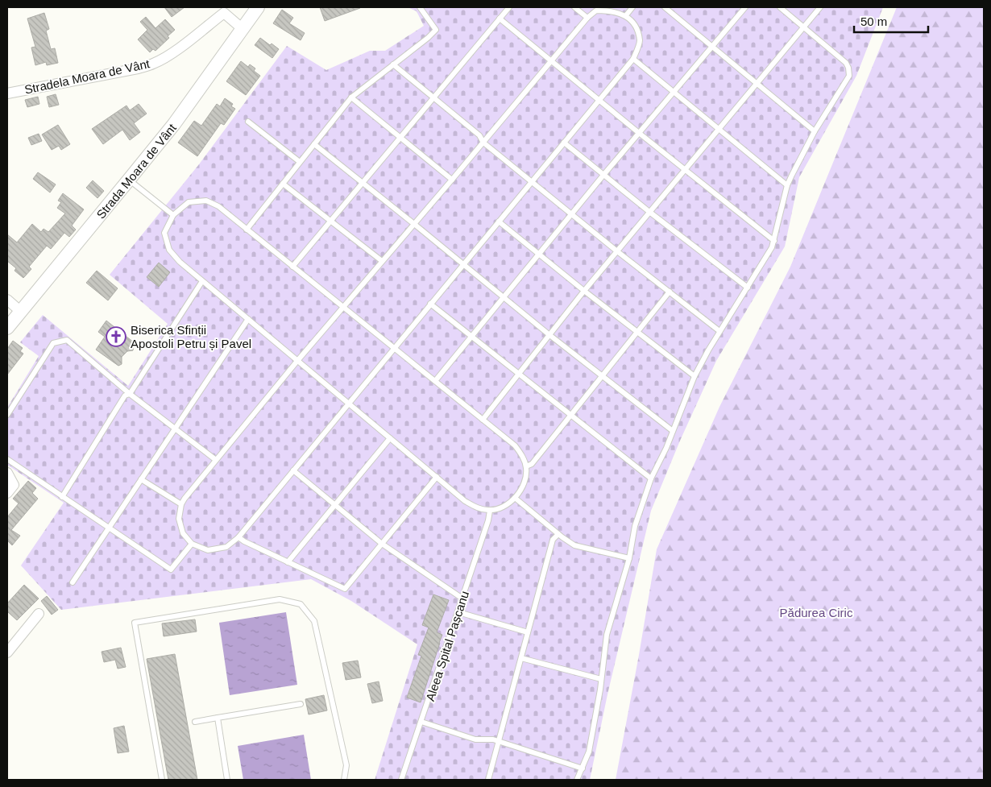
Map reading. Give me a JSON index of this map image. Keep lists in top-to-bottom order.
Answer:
{
  "streets": {
    "main road": ["Strada Moara de Vânt"],
    "street": ["Stradela Moara de Vânt"],
    "lane": ["Aleea Spital Pașcanu"]
  },
  "crossings": [
    ["Stradela Moara de Vânt", "Strada Moara de Vânt"]
  ],
  "parks": ["Pădurea Ciric"],
  "places": {
    "church": ["Biserica Sfinții Apostoli Petru și Pavel"]
  },
  "scale_bar": "50 m"
}
